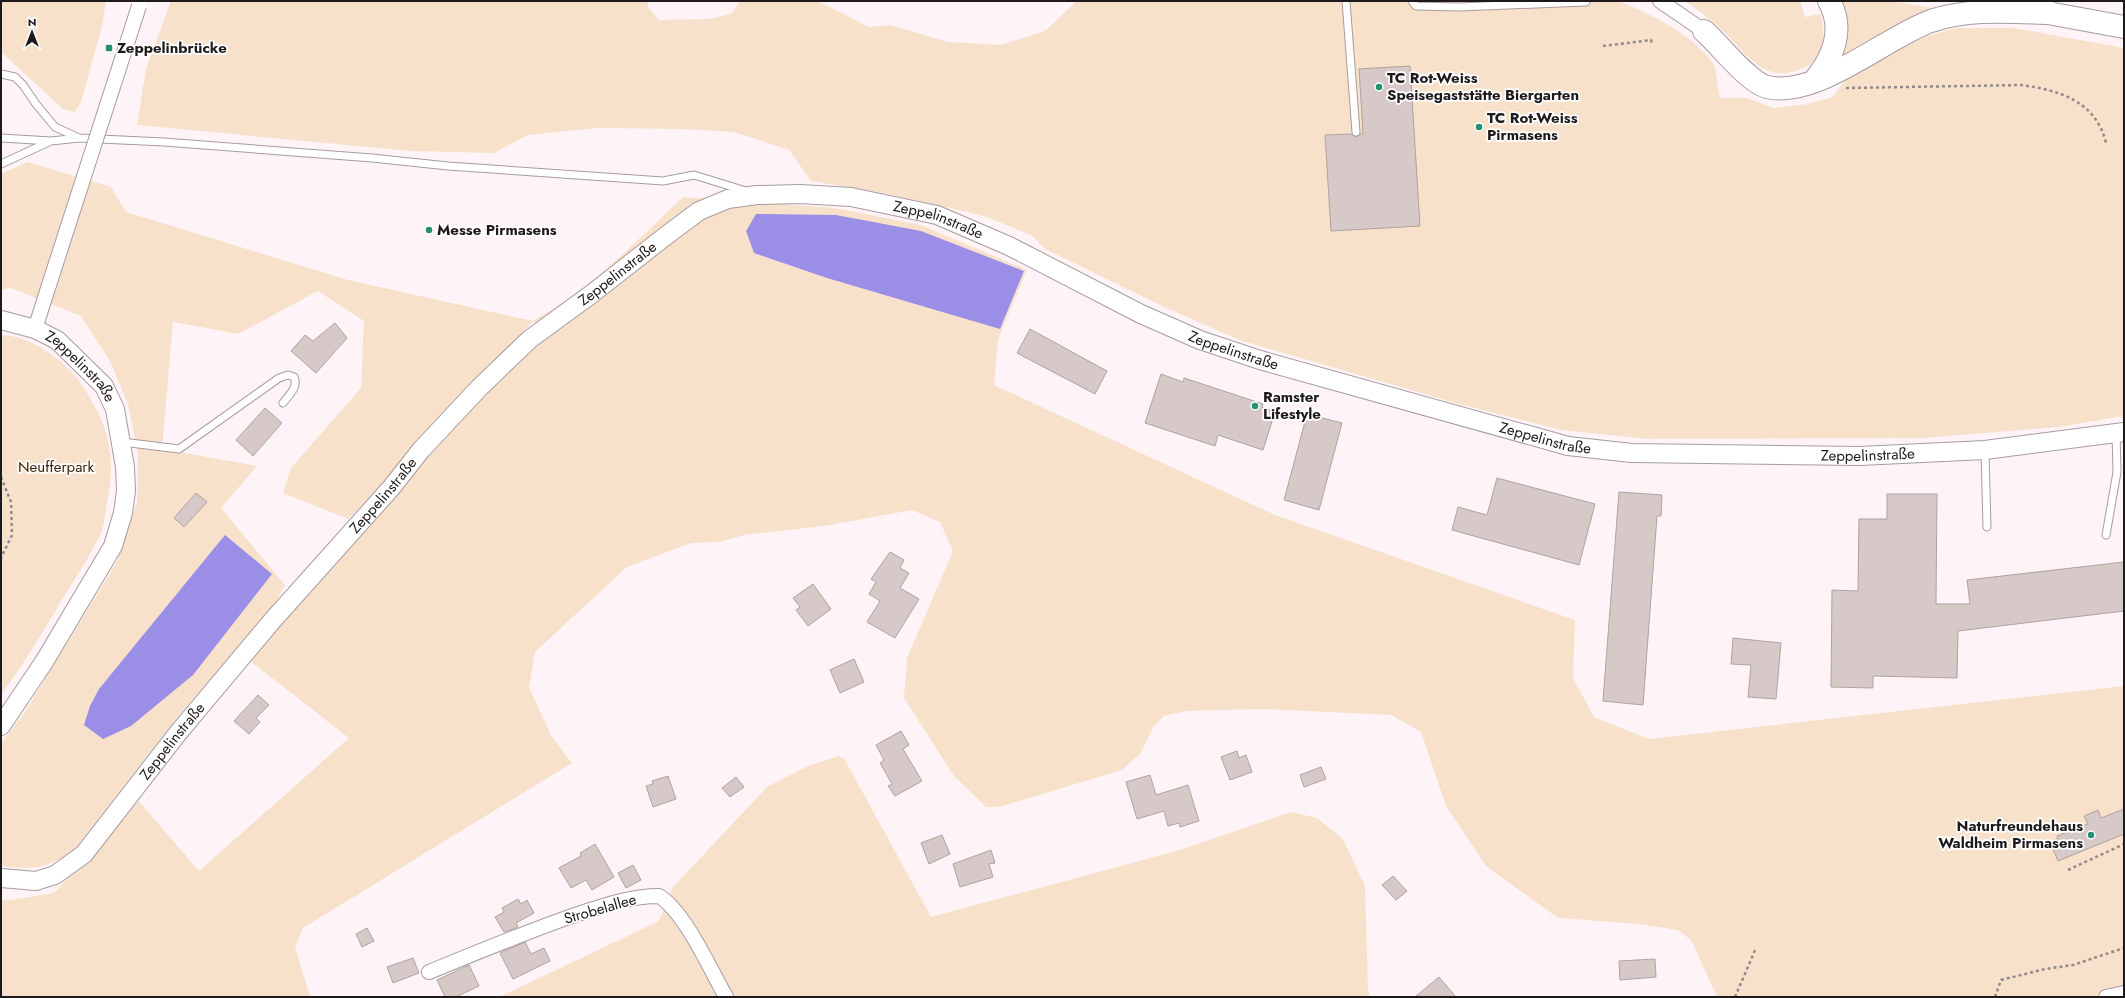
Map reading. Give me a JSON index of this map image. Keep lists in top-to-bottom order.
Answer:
{
  "streets": {
    "street": ["Zeppelinstraße", "Strobelallee"]
  },
  "parks": ["Neufferpark"],
  "places": {
    "transit": ["Zeppelinbrücke"],
    "other": [
      "TC Rot-Weiss Speisegaststätte Biergarten",
      "TC Rot-Weiss Pirmasens",
      "Messe Pirmasens",
      "Ramster Lifestyle",
      "Naturfreundehaus Waldheim Pirmasens"
    ]
  },
  "north": "top"
}
